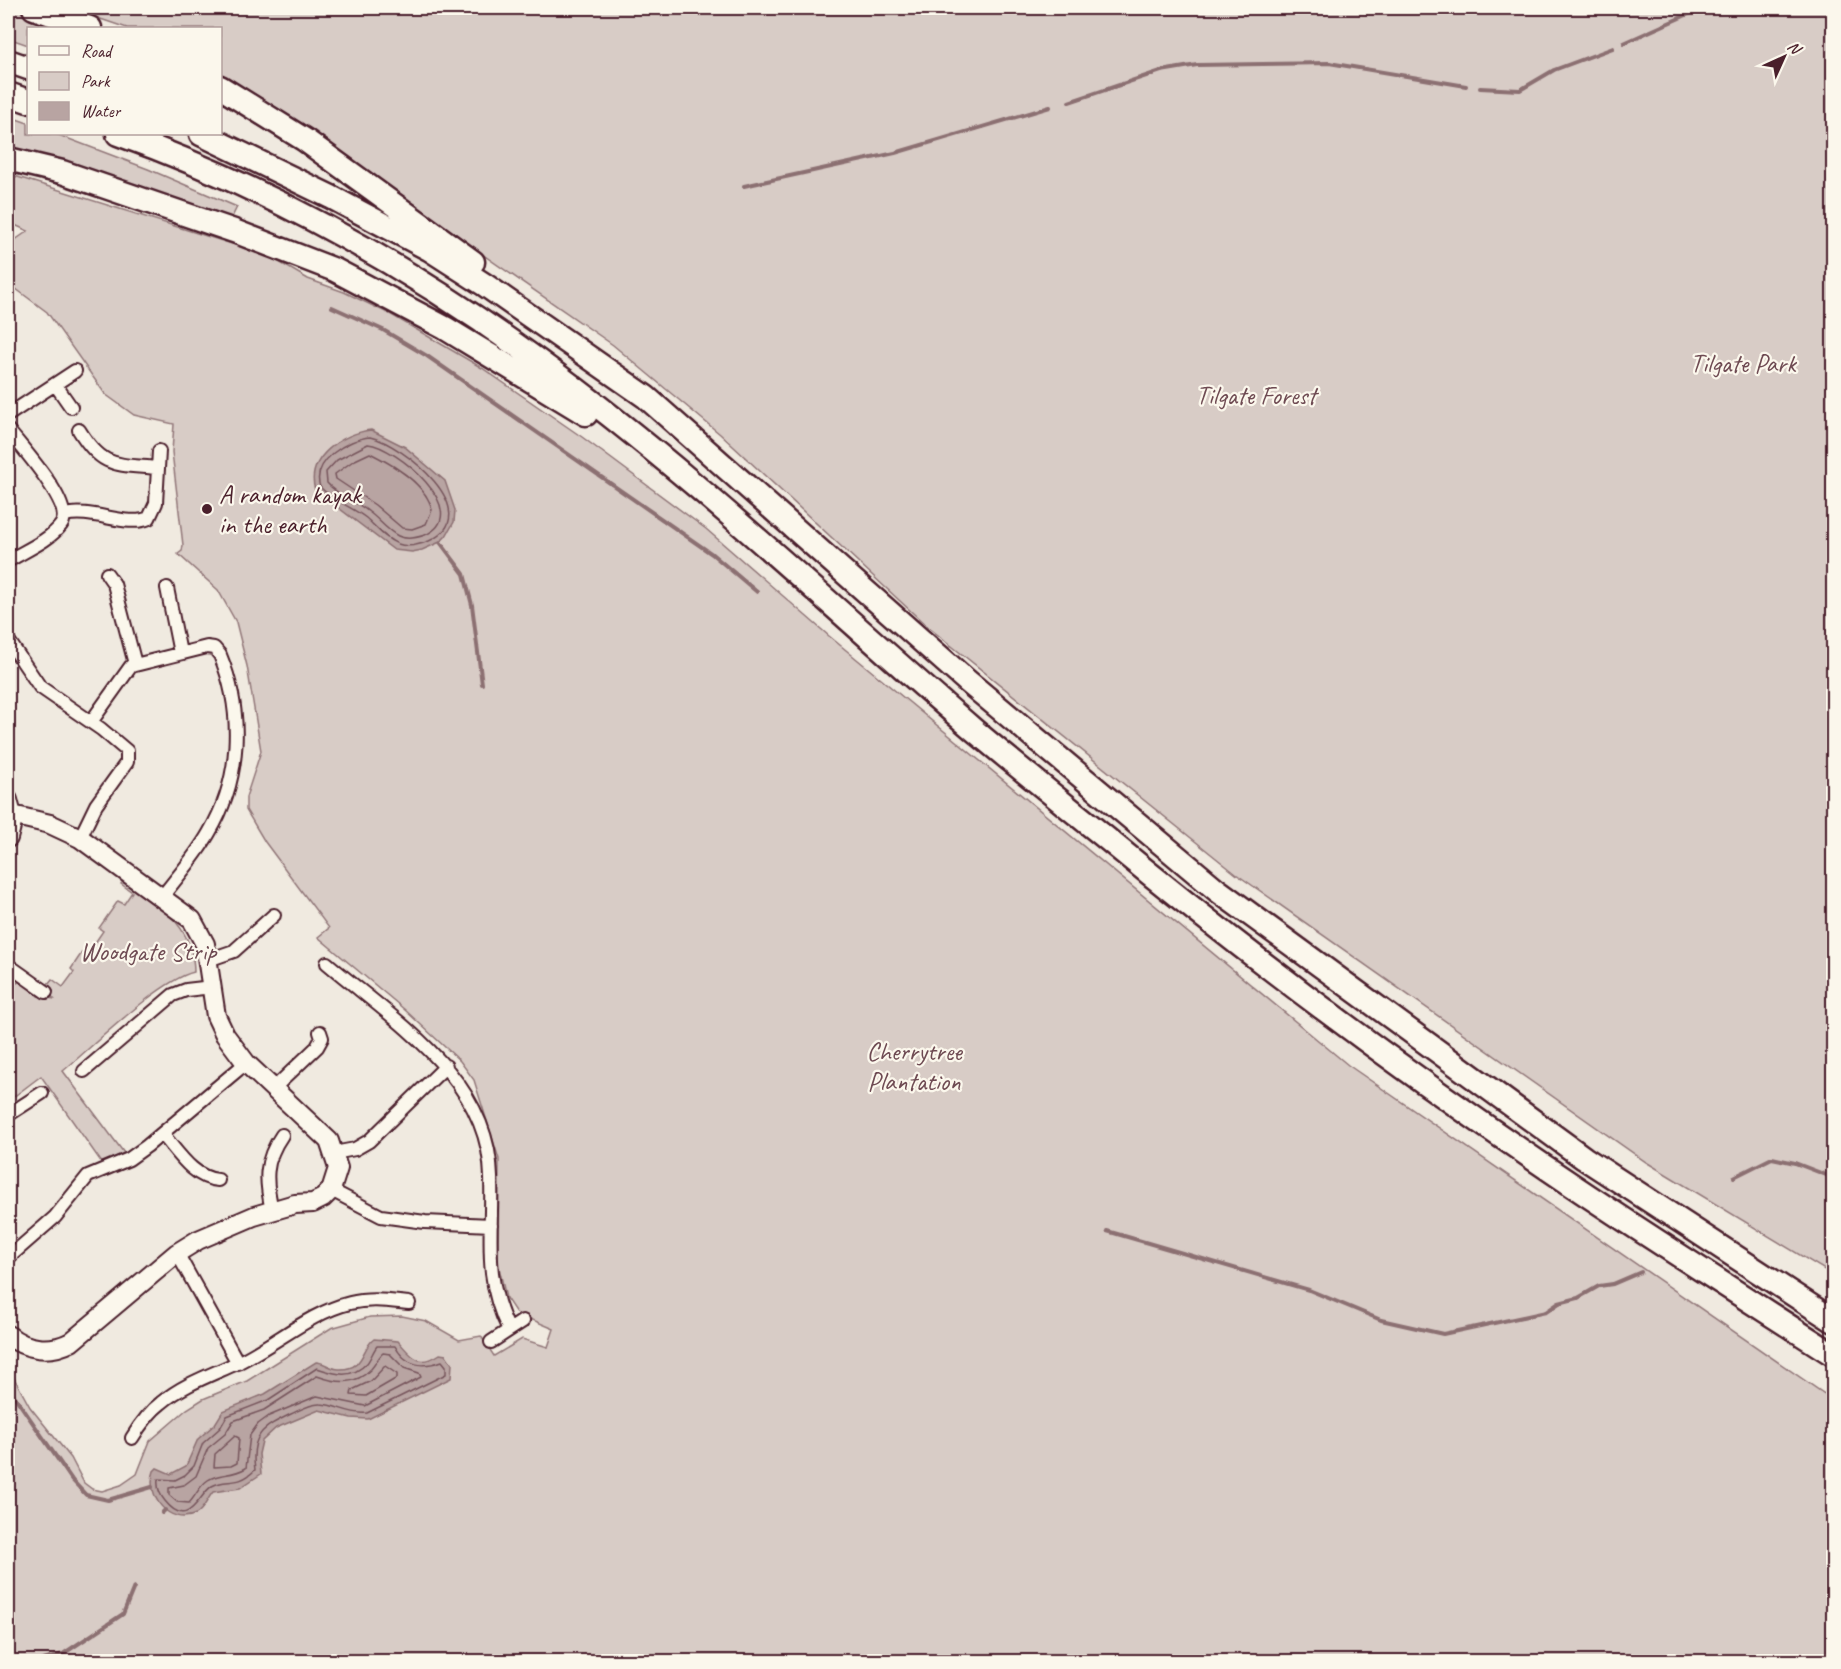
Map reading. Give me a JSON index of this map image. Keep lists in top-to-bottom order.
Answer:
{
  "parks": [
    "Tilgate Park",
    "Tilgate Forest",
    "Woodgate Strip",
    "Cherrytree Plantation"
  ],
  "places": ["A random kayak in the earth"],
  "legend": ["Road", "Park", "Water"],
  "north": "top right"
}
